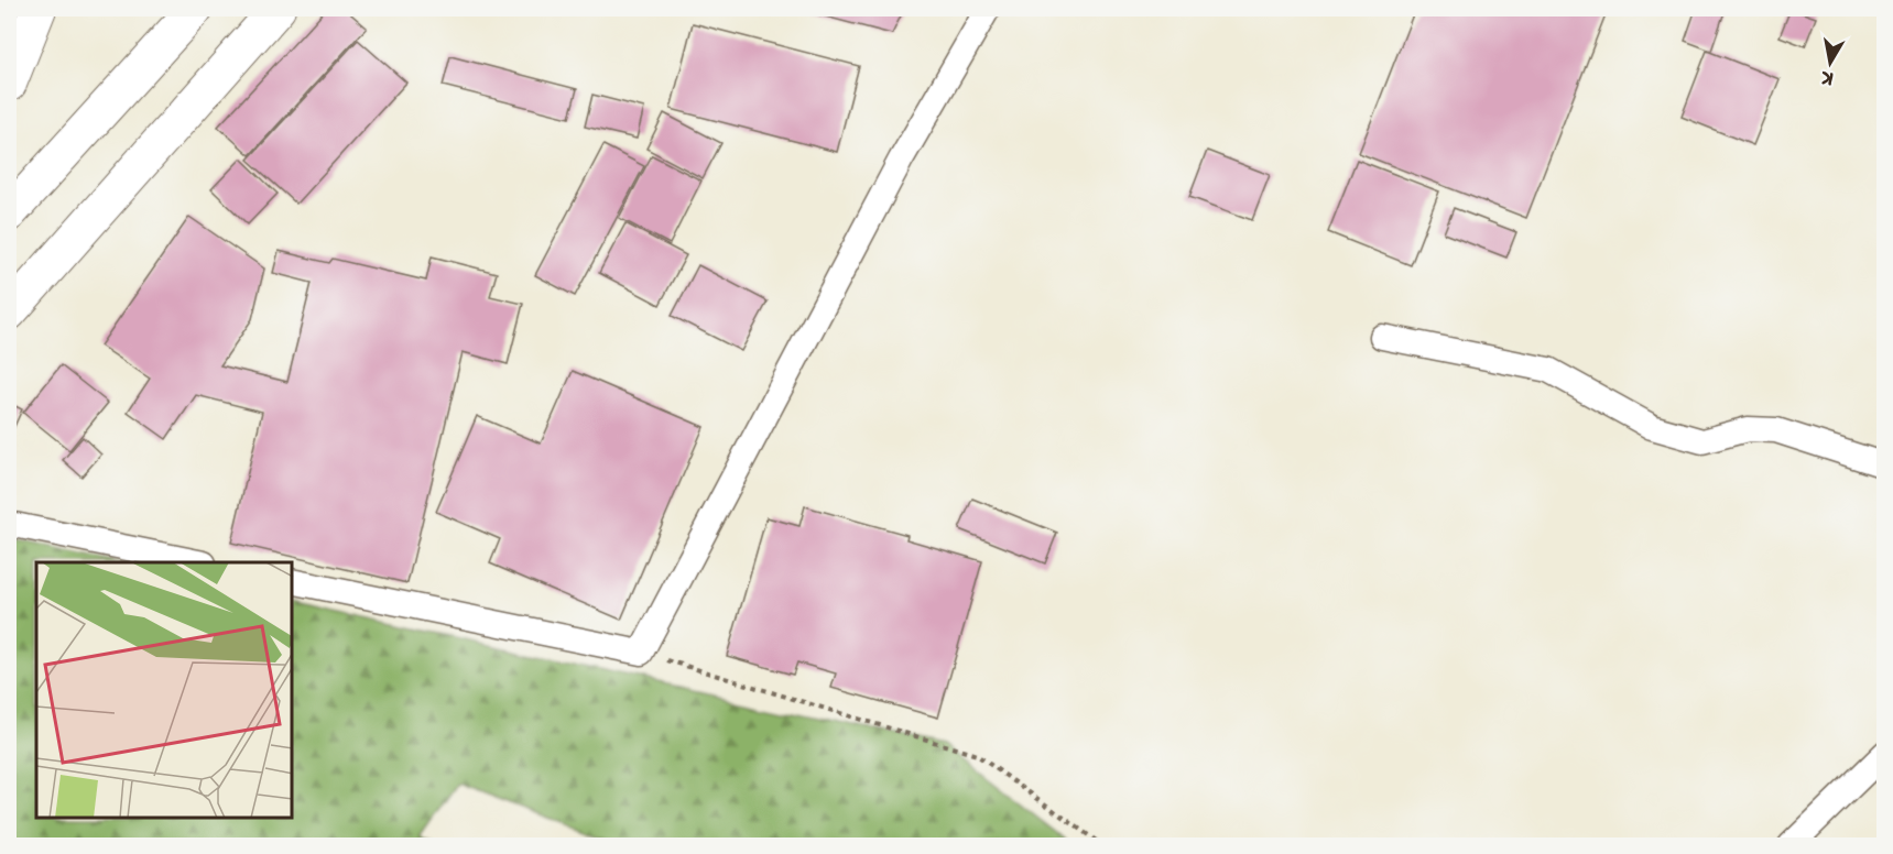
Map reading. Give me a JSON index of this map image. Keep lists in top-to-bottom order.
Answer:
{
  "north": "bottom"
}
